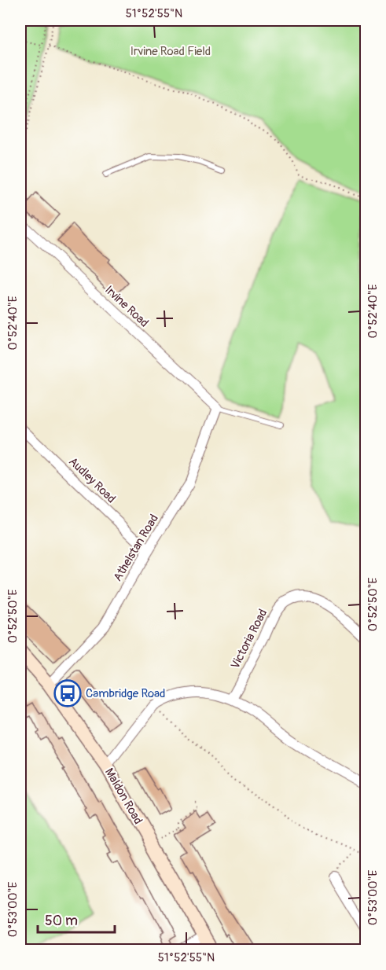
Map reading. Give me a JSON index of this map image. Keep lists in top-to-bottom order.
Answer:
{
  "streets": {
    "main road": ["Maldon Road"],
    "street": [
      "Irvine Road",
      "Audley Road",
      "Athelstan Road",
      "Victoria Road"
    ]
  },
  "crossings": [
    ["Irvine Road", "Athelstan Road"],
    ["Audley Road", "Athelstan Road"],
    ["Athelstan Road", "Maldon Road"]
  ],
  "parks": ["Irvine Road Field"],
  "places": {
    "bus stop": ["Cambridge Road"]
  },
  "scale_bar": "50 m",
  "coordinates": [
    "51°52'55\"N",
    "0°52'40\"E",
    "0°52'50\"E",
    "0°53'00\"E"
  ]
}
